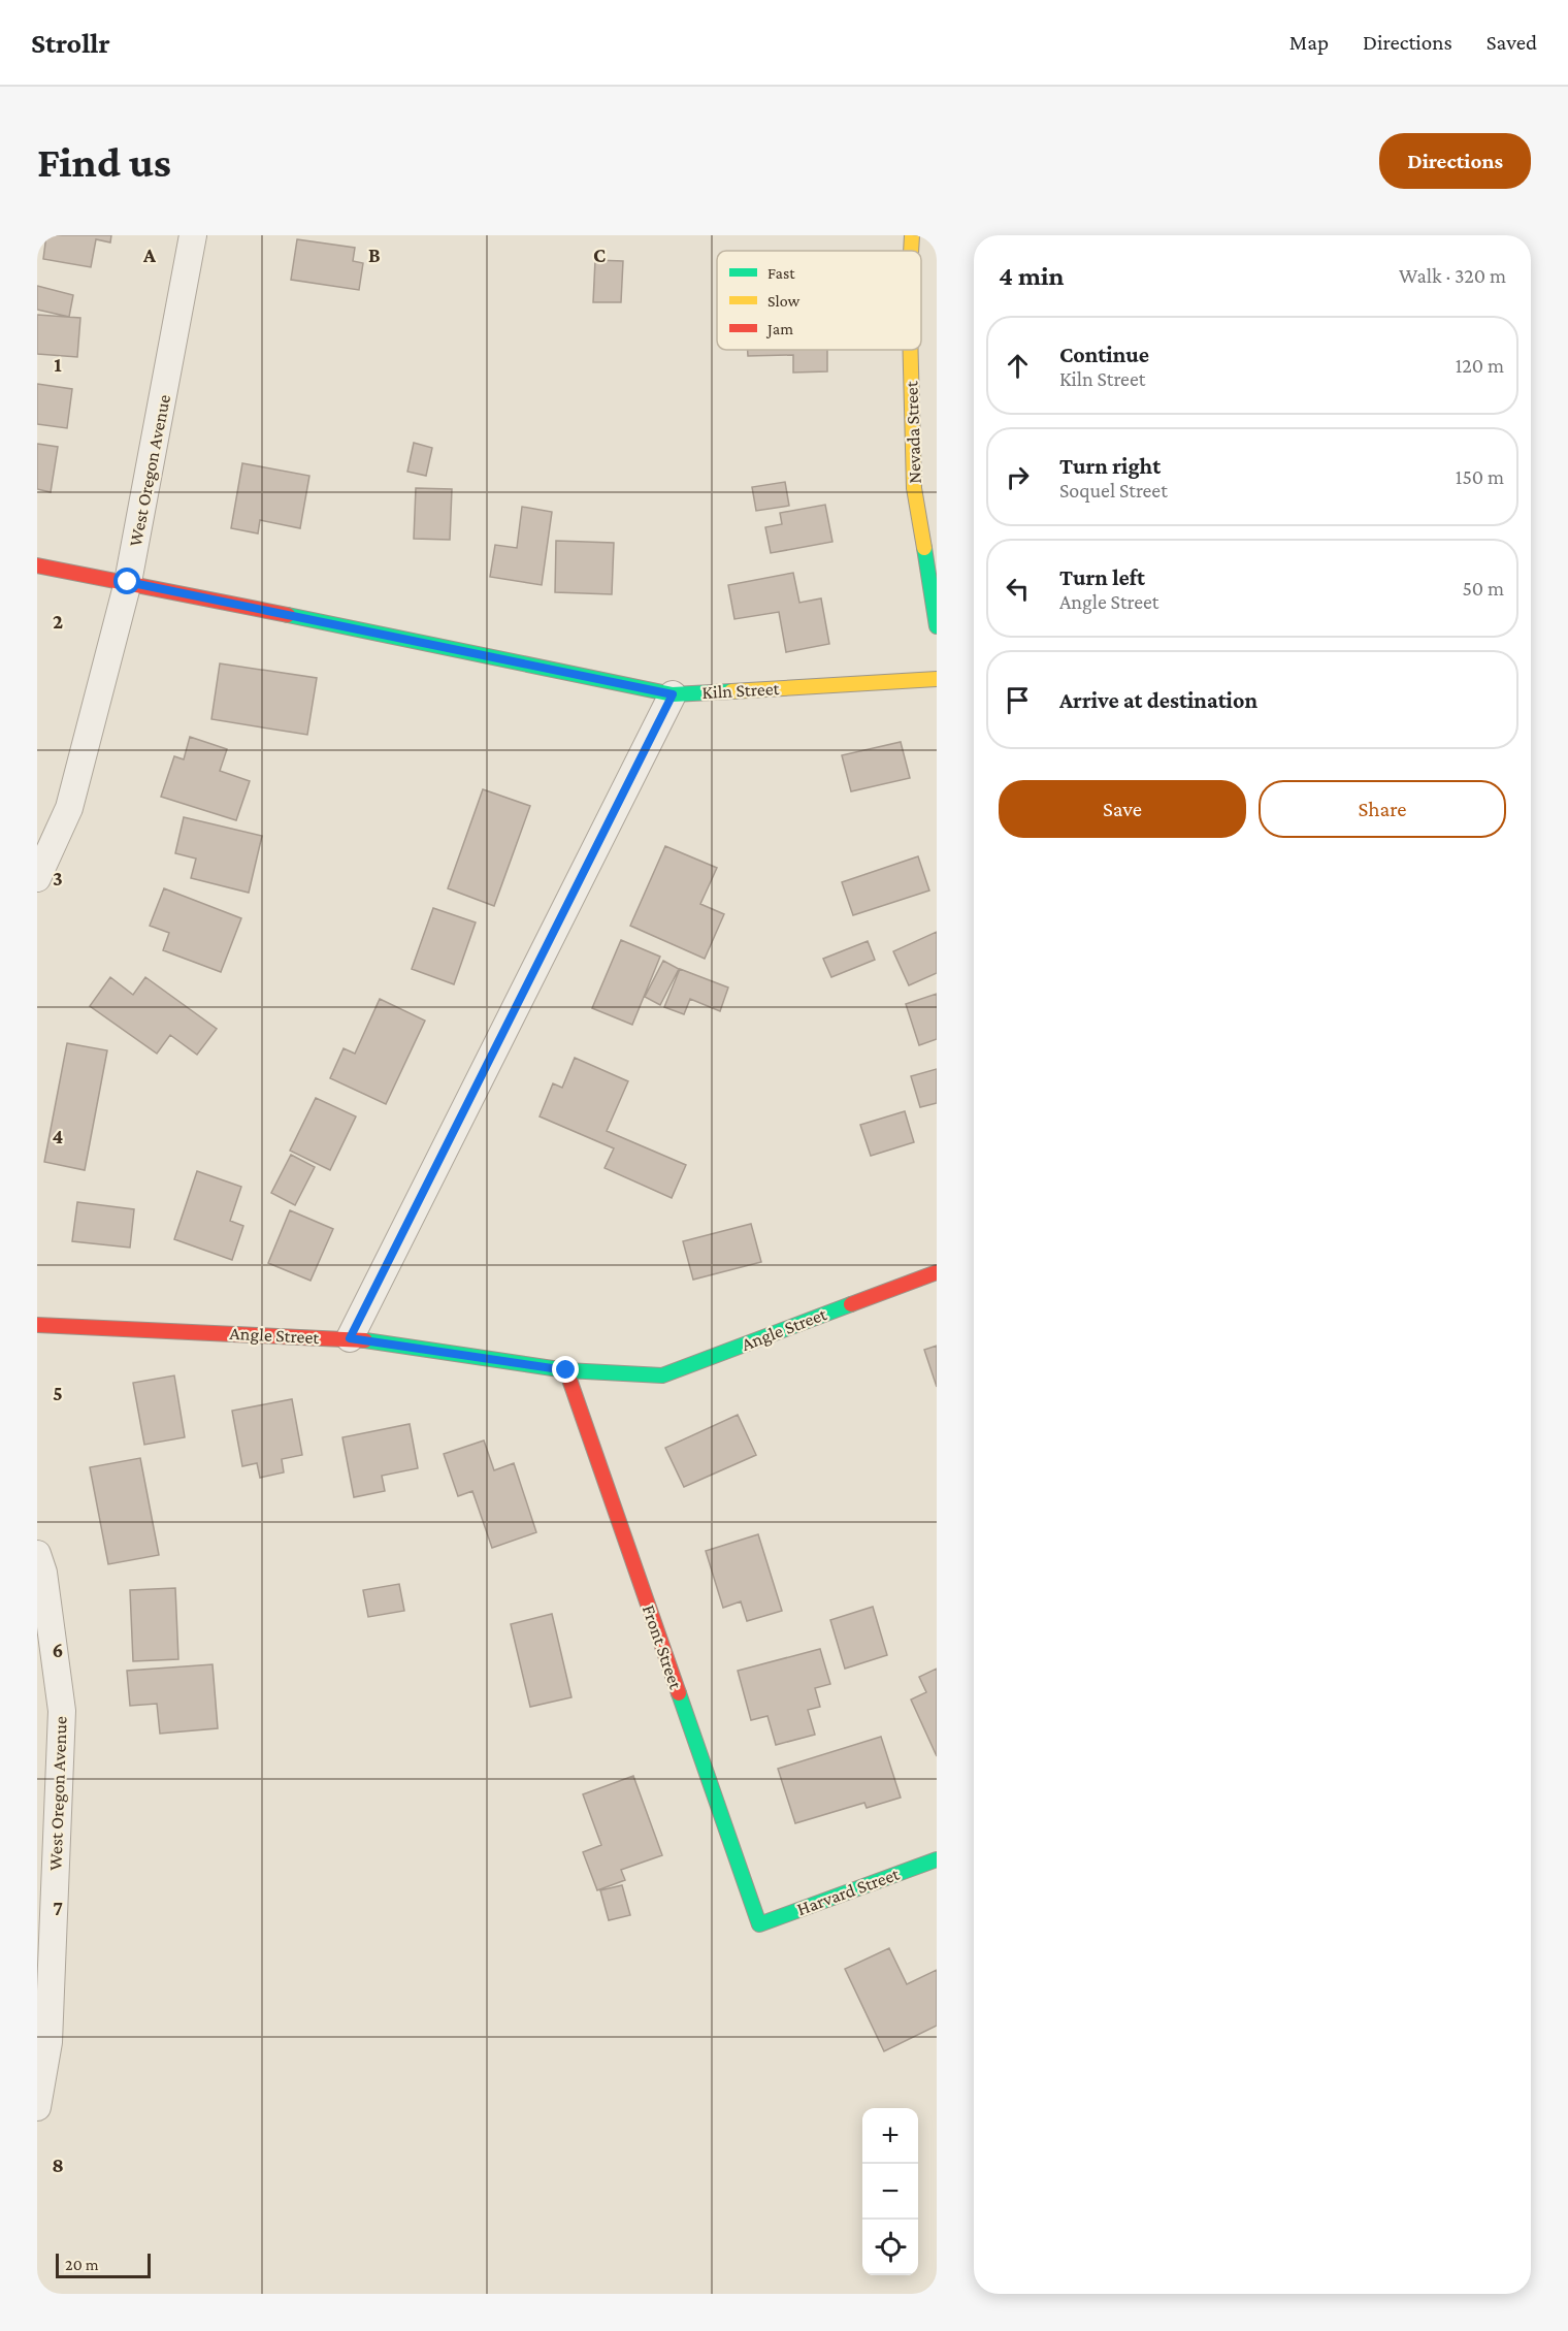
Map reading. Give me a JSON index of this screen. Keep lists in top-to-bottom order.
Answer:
{
  "streets": {
    "street": [
      "Nevada Street",
      "West Oregon Avenue",
      "Kiln Street",
      "Angle Street",
      "Front Street",
      "Harvard Street"
    ]
  },
  "crossings": [
    ["West Oregon Avenue", "Kiln Street"],
    ["Angle Street", "Front Street"],
    ["Front Street", "Harvard Street"]
  ],
  "legend": ["Fast", "Slow", "Jam"],
  "scale_bar": "20 m",
  "page": {
    "header": "Strollr",
    "nav": ["Map", "Directions", "Saved"],
    "buttons": [
      "Directions",
      ["Save", "Share"]
    ],
    "title": "Find us",
    "heading": ["4 min", "Walk · 320 m"],
    "list": [
      ["Continue", "Kiln Street", "120 m"],
      ["Turn right", "Soquel Street", "150 m"],
      ["Turn left", "Angle Street", "50 m"],
      "Arrive at destination"
    ],
    "map_buttons": ["+", "−"],
    "scale": "20 m"
  },
  "grid": {
    "columns": ["A", "B", "C"],
    "rows": [
      "1",
      "2",
      "3",
      "4",
      "5",
      "6",
      "7",
      "8"
    ]
  }
}
